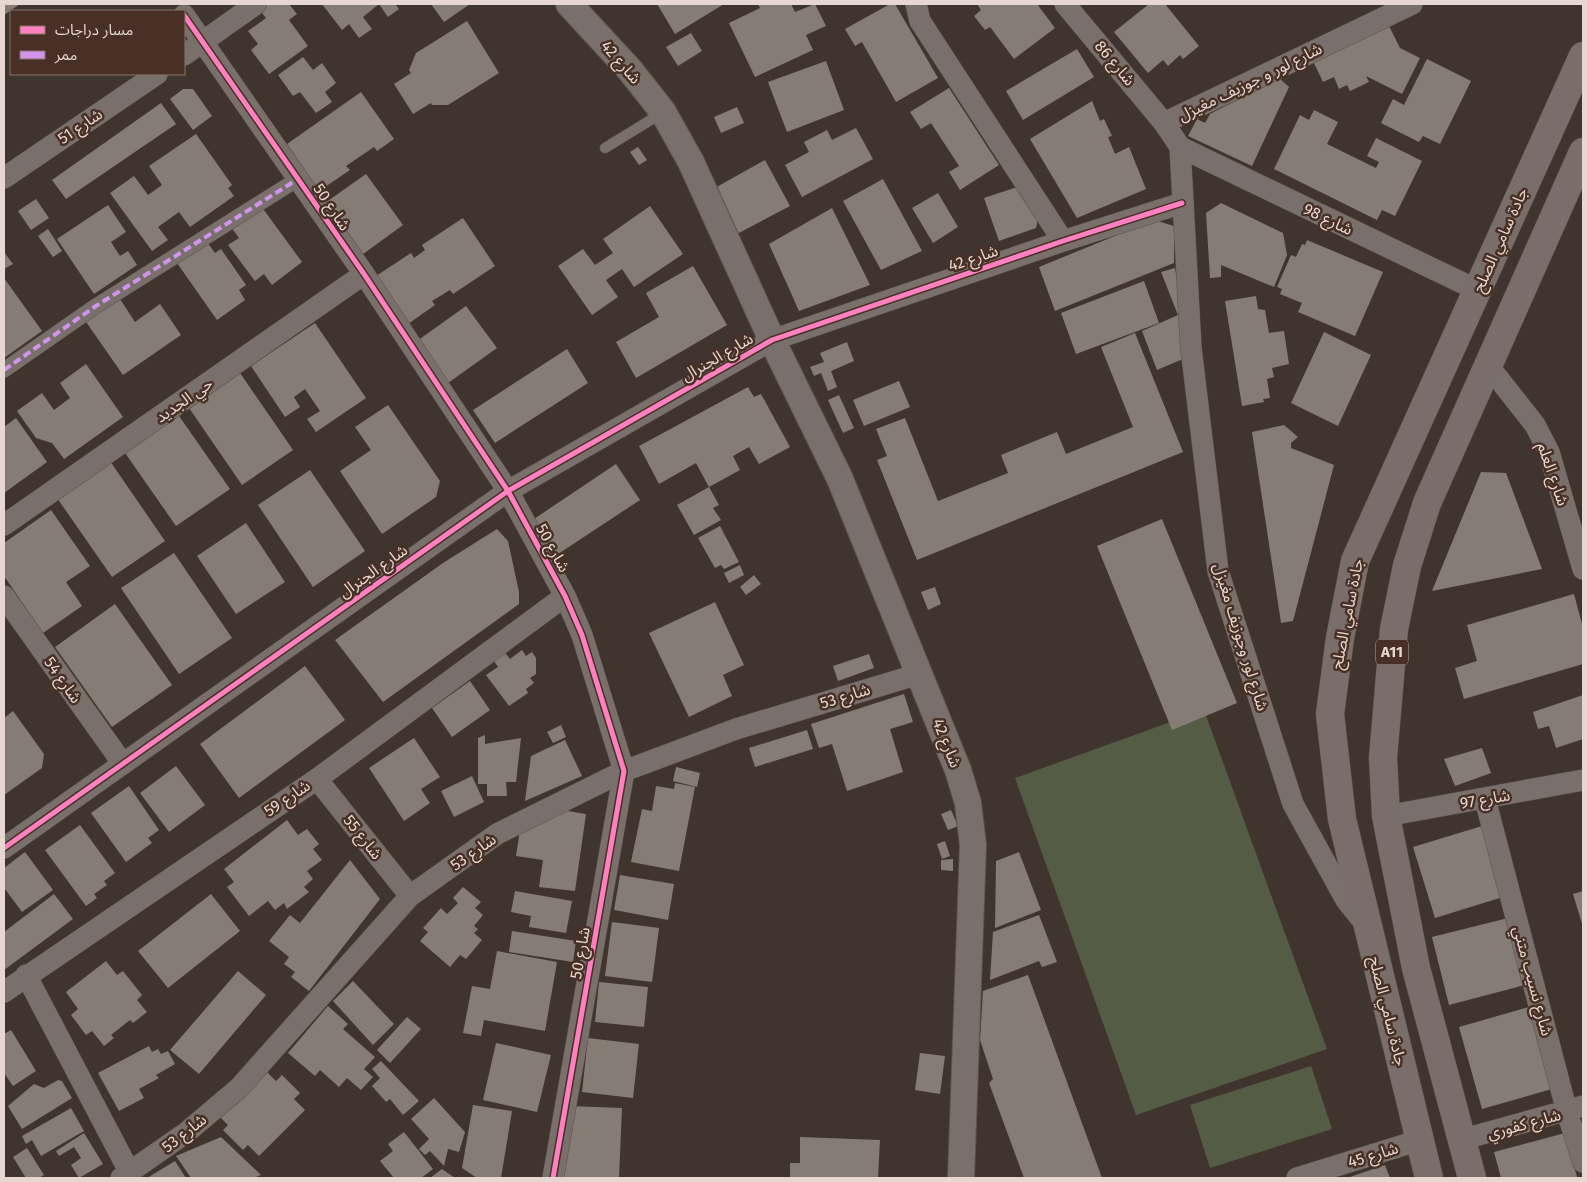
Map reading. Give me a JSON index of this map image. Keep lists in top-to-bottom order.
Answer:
{
  "streets": {
    "highway": ["جادة سامي الصلح", "A11"],
    "street": [
      "شارع 42",
      "شارع 86",
      "شارع لور و جوزيف مغيزل",
      "شارع 51",
      "شارع 50",
      "شارع 98",
      "شارع الجنرال",
      "حي الجديد",
      "شارع العلم",
      "شارع لور وجوزيف مغيزل",
      "شارع 54",
      "شارع 53",
      "شارع 59",
      "شارع 97",
      "شارع 55",
      "شارع نسيب متني",
      "شارع كفوري",
      "شارع 45"
    ]
  },
  "crossings": [
    ["شارع 42", "شارع لور و جوزيف مغيزل"],
    ["شارع 42", "شارع الجنرال"],
    ["شارع 42", "شارع لور وجوزيف مغيزل"],
    ["شارع 42", "شارع 53"],
    ["شارع 86", "شارع لور و جوزيف مغيزل"],
    ["شارع لور و جوزيف مغيزل", "شارع 98"],
    ["شارع لور و جوزيف مغيزل", "شارع لور وجوزيف مغيزل"],
    ["شارع 50", "شارع الجنرال"],
    ["شارع 50", "حي الجديد"],
    ["شارع 50", "شارع 53"],
    ["شارع 50", "شارع 59"],
    ["شارع 98", "جادة سامي الصلح"],
    ["جادة سامي الصلح", "شارع لور وجوزيف مغيزل"],
    ["جادة سامي الصلح", "شارع 45"],
    ["شارع الجنرال", "شارع 54"],
    ["شارع العلم", "A11"],
    ["A11", "شارع 97"],
    ["A11", "شارع كفوري"],
    ["شارع 53", "شارع 55"],
    ["شارع 59", "شارع 55"],
    ["شارع 97", "شارع نسيب متني"],
    ["شارع نسيب متني", "شارع كفوري"]
  ],
  "legend": ["مسار دراجات", "ممر"]
}
